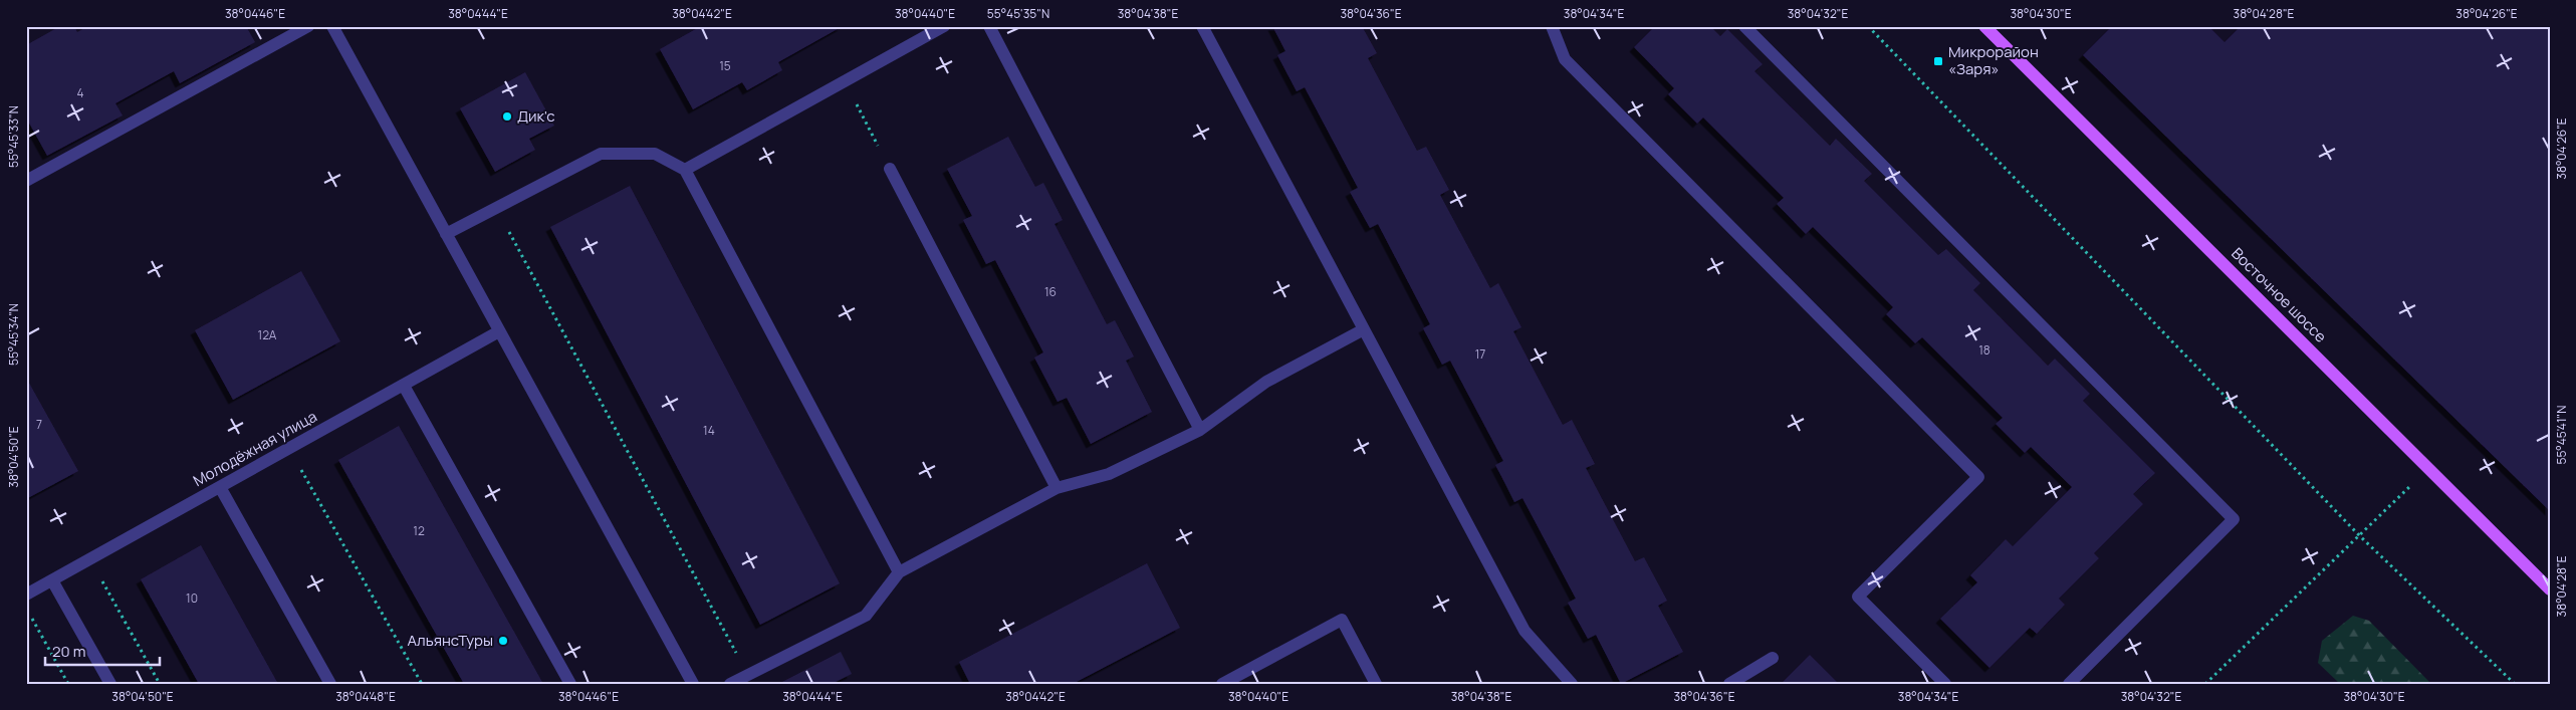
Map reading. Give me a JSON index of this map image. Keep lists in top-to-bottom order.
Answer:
{
  "streets": {
    "main road": ["Восточное шоссе"],
    "street": ["Молодёжная улица"]
  },
  "places": {
    "transit": ["Микрорайон «Заря»"],
    "other": ["Дик'с", "АльянсТуры"]
  },
  "house_numbers": [
    "15",
    "4",
    "16",
    "12А",
    "18",
    "17",
    "7",
    "14",
    "12",
    "10"
  ],
  "scale_bar": "20 m",
  "coordinates": [
    "38°04'46\"E",
    "38°04'44\"E",
    "38°04'42\"E",
    "38°04'40\"E",
    "55°45'35\"N",
    "38°04'38\"E",
    "38°04'36\"E",
    "38°04'34\"E",
    "38°04'32\"E",
    "38°04'30\"E",
    "38°04'28\"E",
    "38°04'26\"E",
    "55°45'33\"N",
    "55°45'34\"N",
    "55°45'41\"N",
    "38°04'50\"E",
    "38°04'48\"E"
  ]
}
